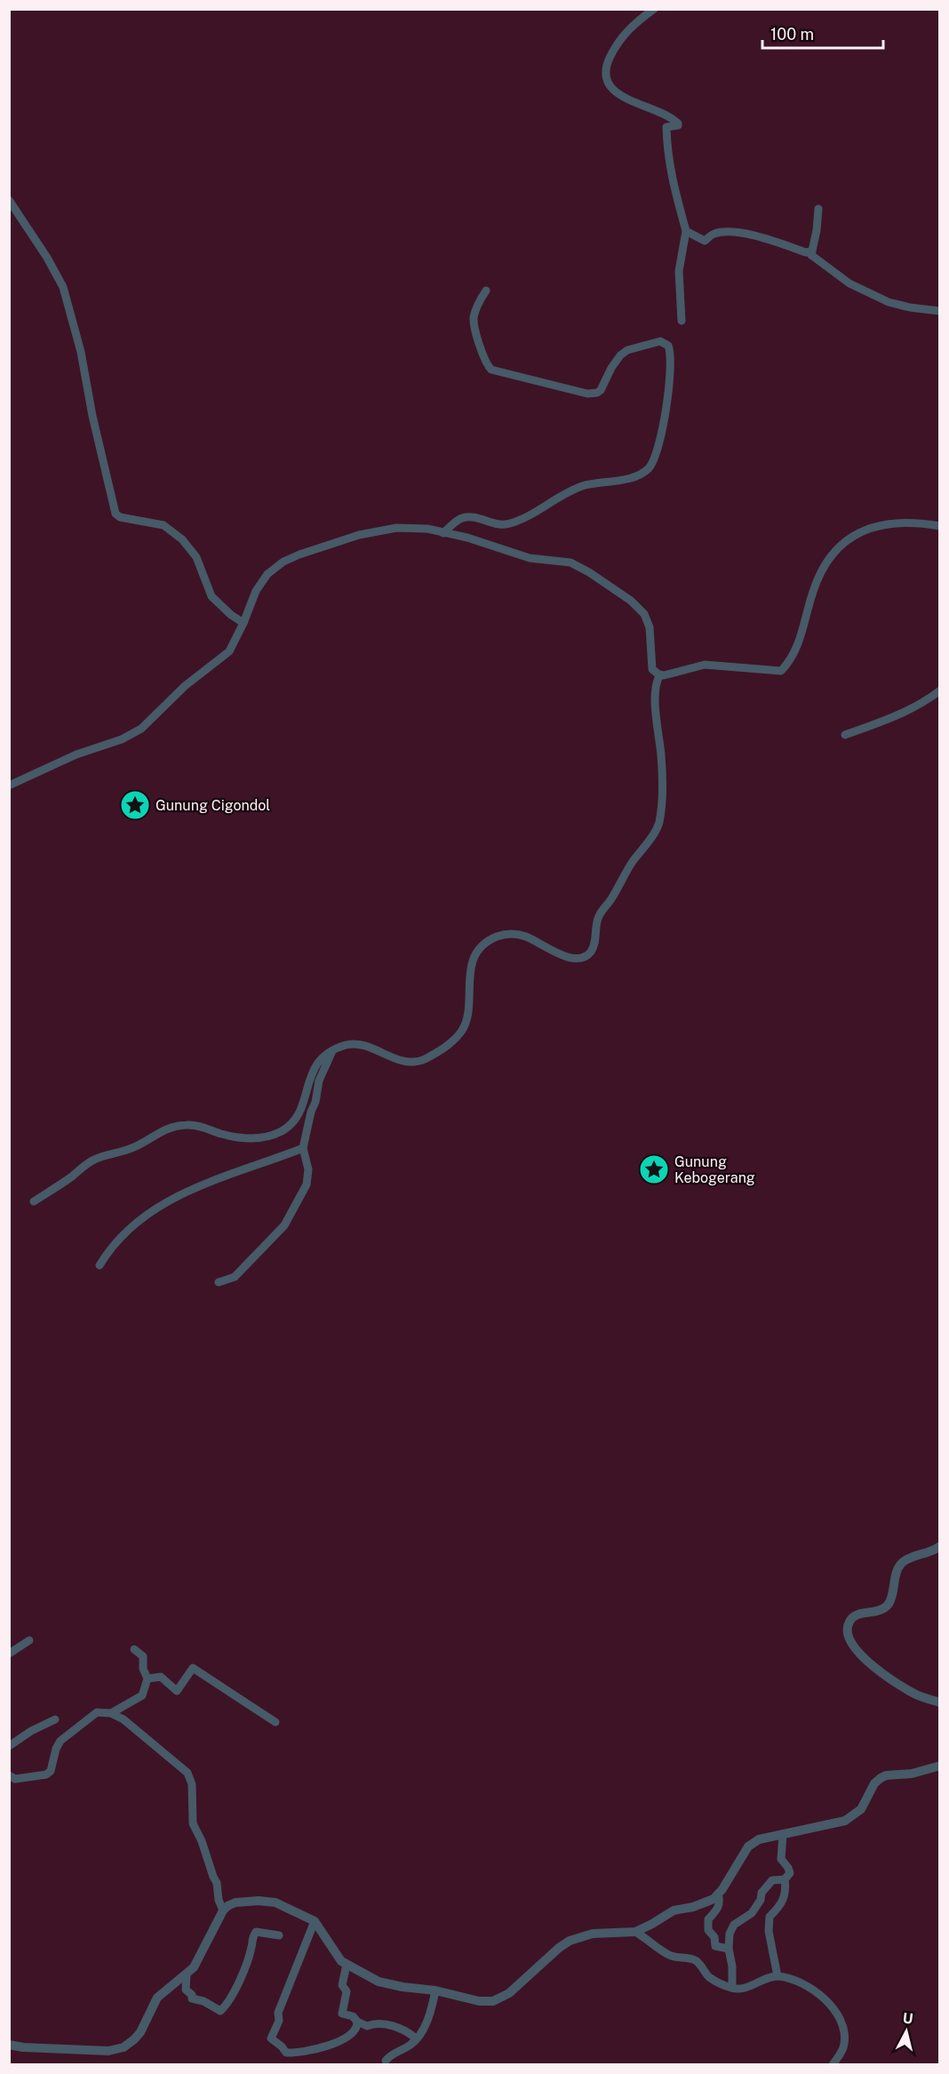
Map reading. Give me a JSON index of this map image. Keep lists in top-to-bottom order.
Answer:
{
  "places": {
    "place": ["Gunung Cigondol", "Gunung Kebogerang"]
  },
  "scale_bar": "100 m",
  "north": "top"
}
